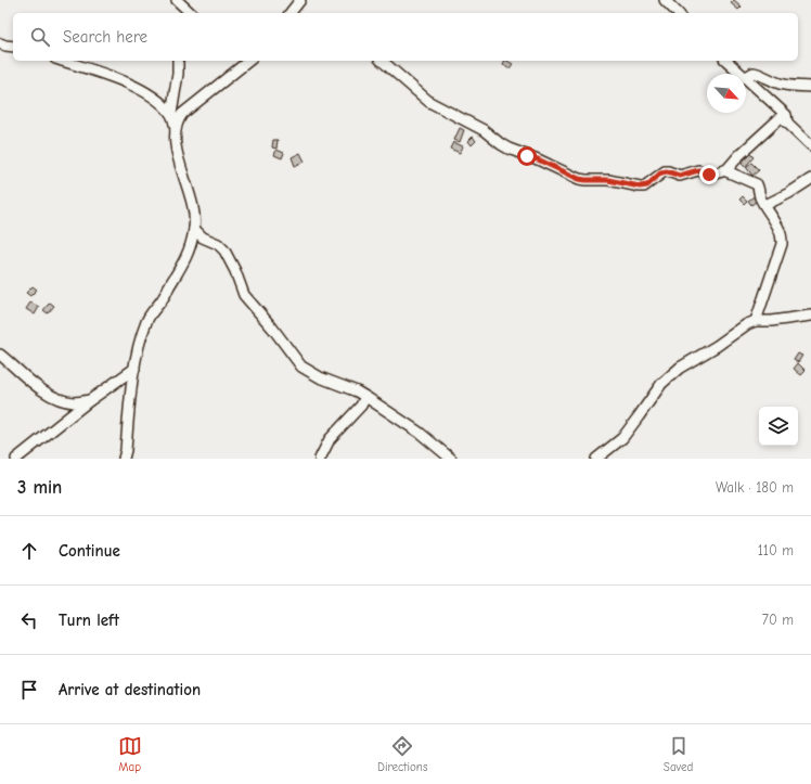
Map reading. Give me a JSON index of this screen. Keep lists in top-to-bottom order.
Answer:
{
  "north": "bottom right",
  "page": {
    "search": "Search here",
    "heading": ["3 min", "Walk · 180 m"],
    "list": [
      ["Continue", "110 m"],
      ["Turn left", "70 m"],
      "Arrive at destination"
    ],
    "nav": ["Map", "Directions", "Saved"]
  }
}
